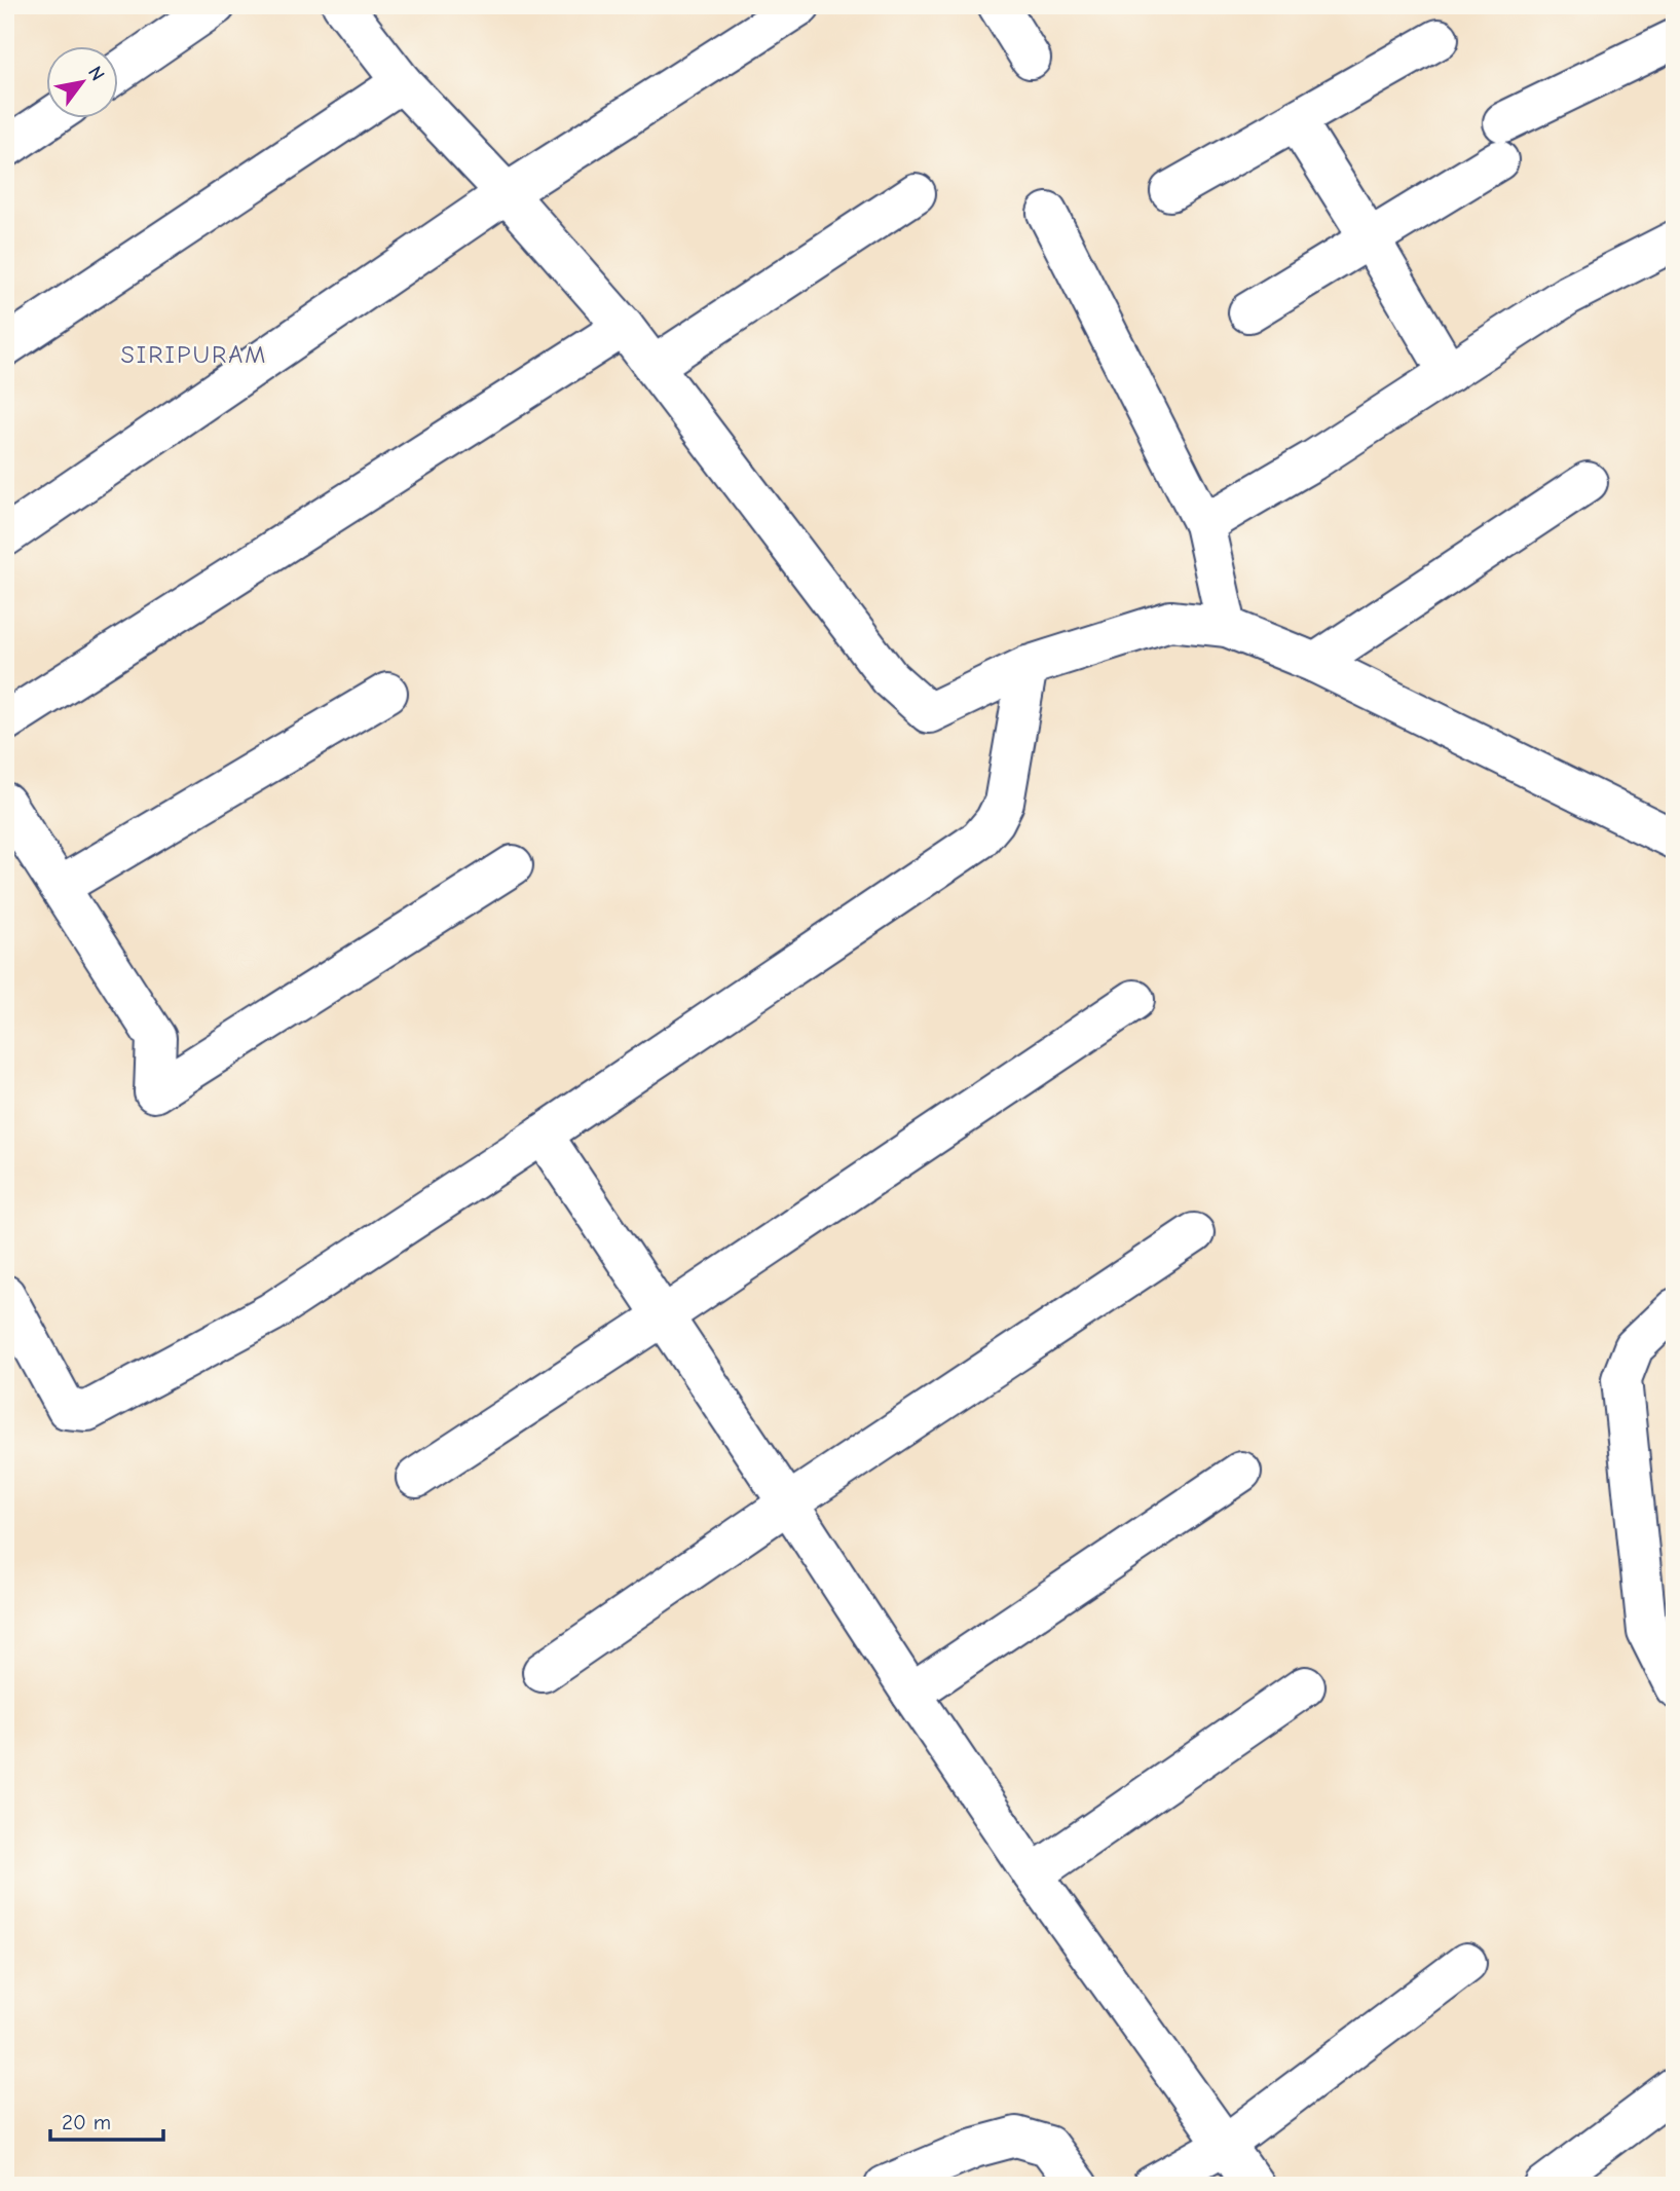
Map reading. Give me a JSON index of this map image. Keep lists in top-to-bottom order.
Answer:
{
  "districts": ["SIRIPURAM"],
  "scale_bar": "20 m",
  "north": "top right"
}
